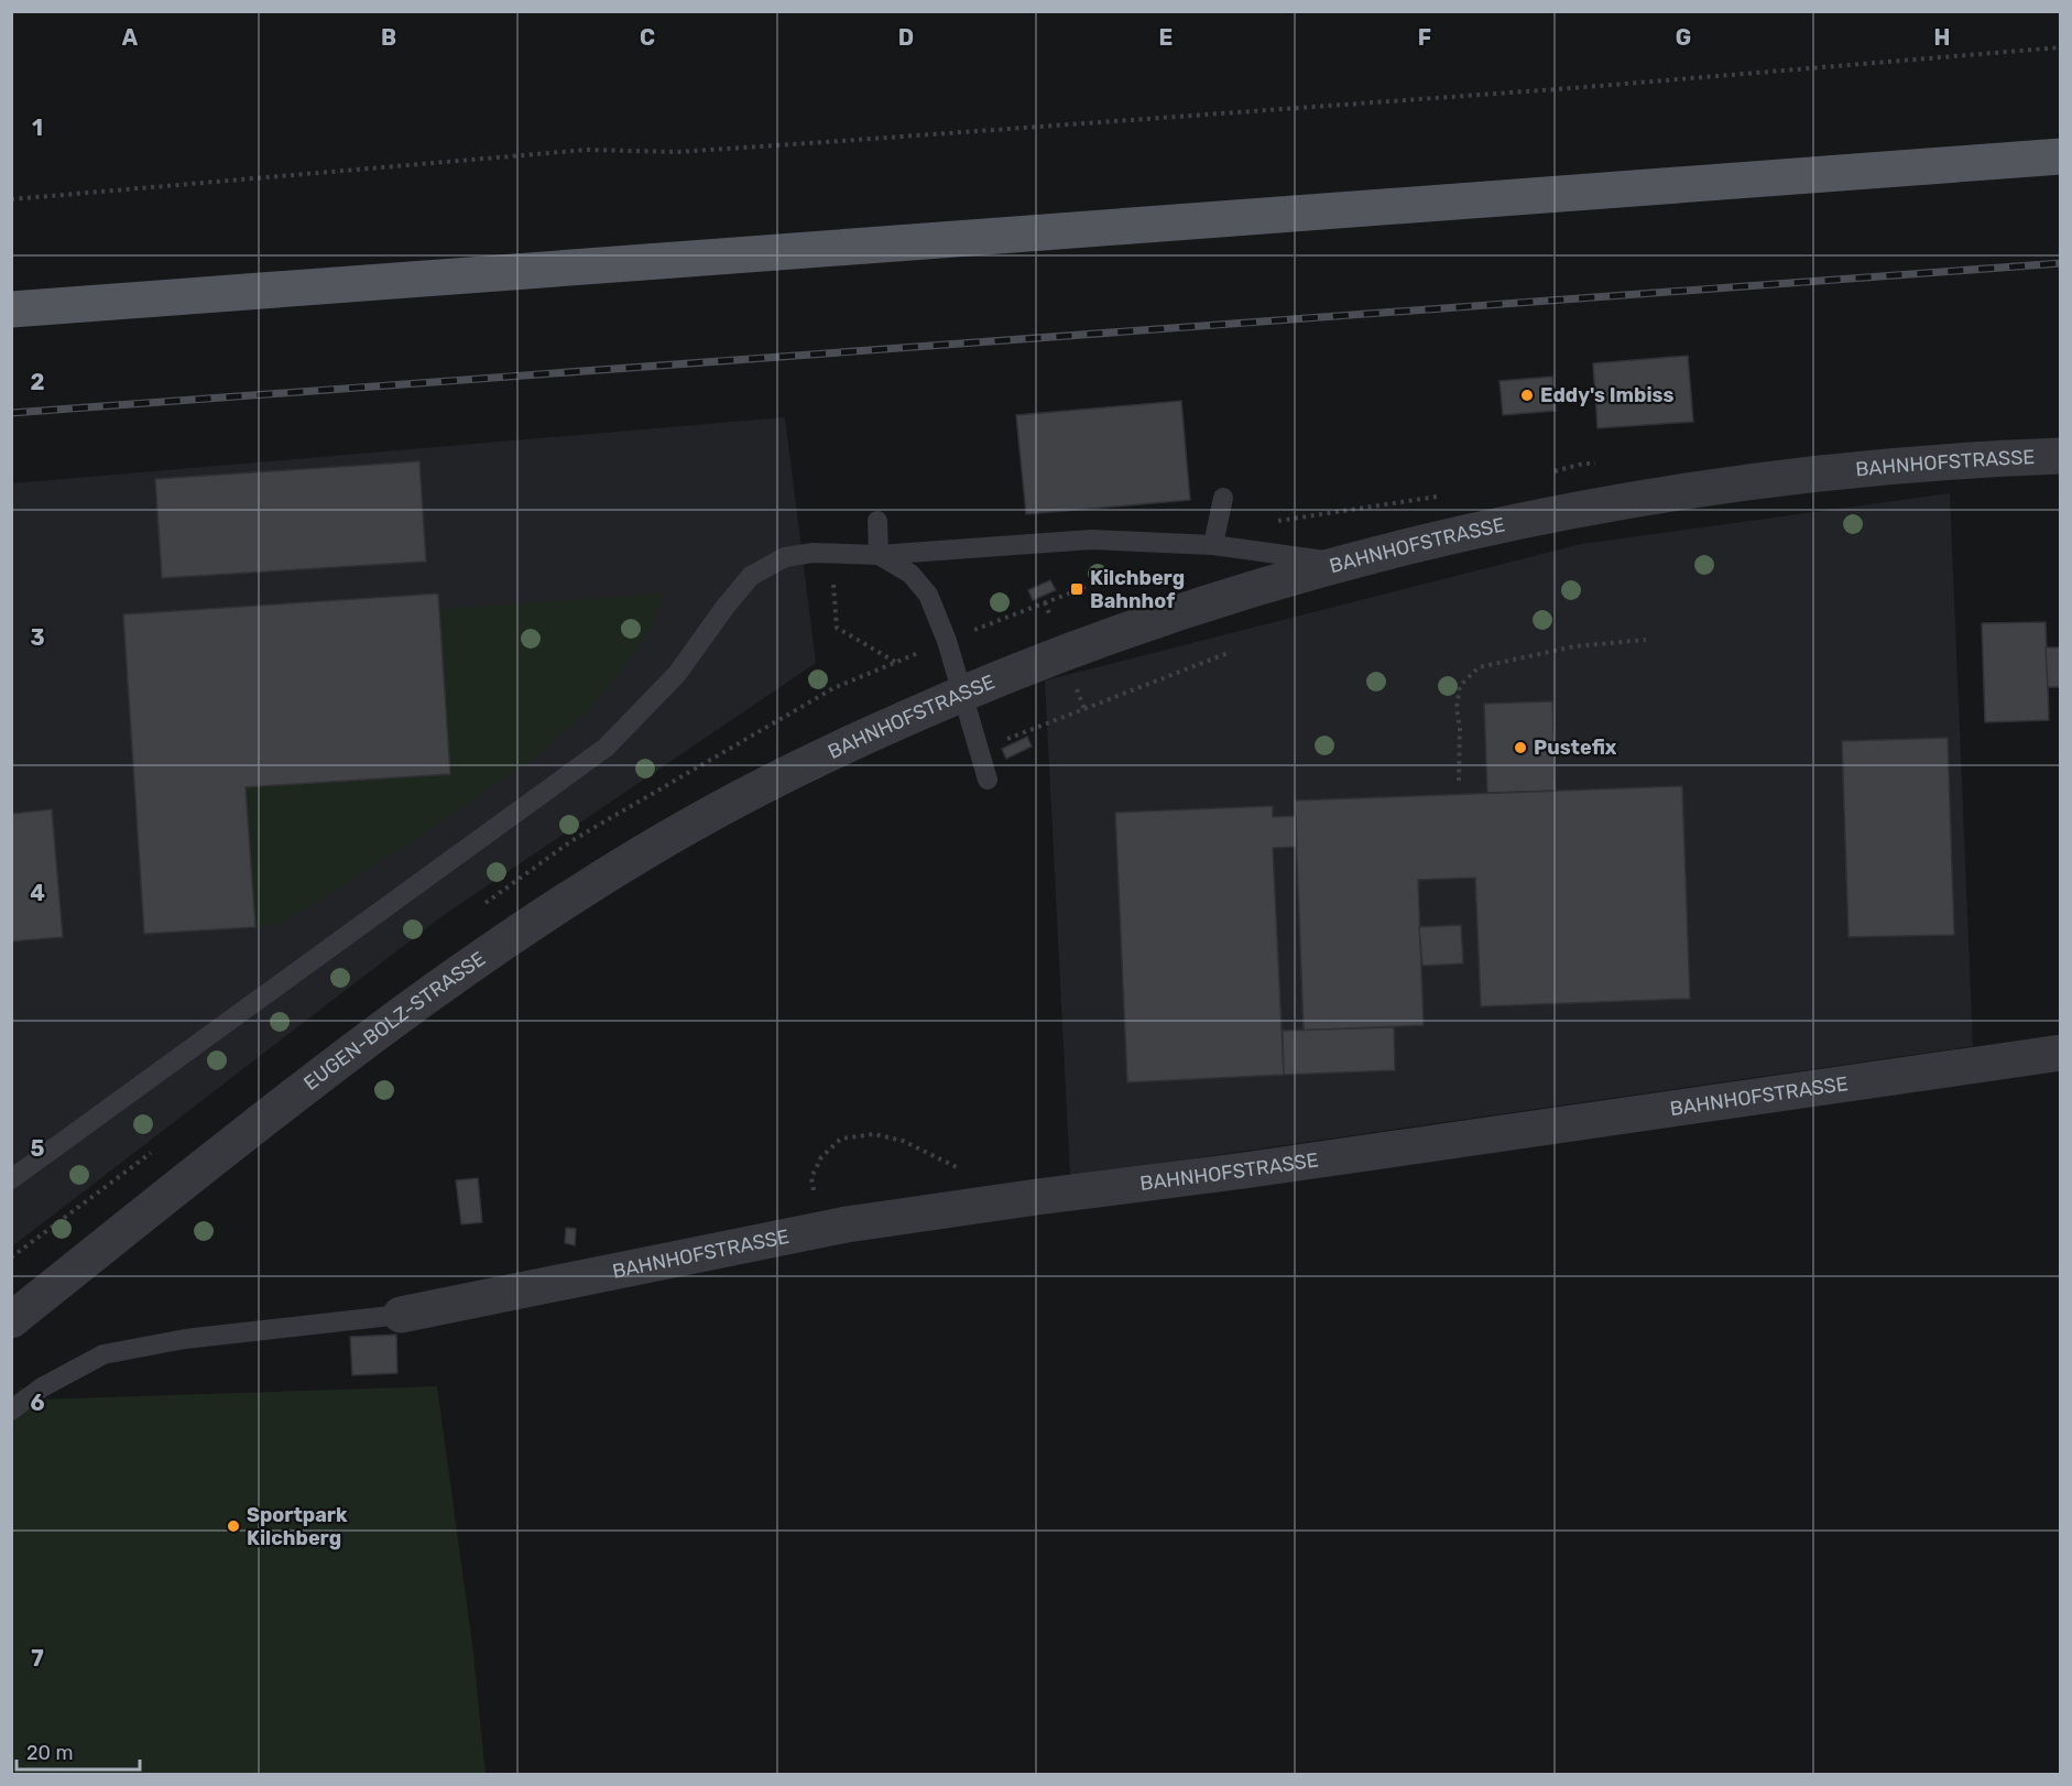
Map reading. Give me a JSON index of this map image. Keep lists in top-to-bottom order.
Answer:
{
  "streets": {
    "street": ["BAHNHOFSTRASSE", "EUGEN-BOLZ-STRASSE"]
  },
  "crossings": [
    ["BAHNHOFSTRASSE", "EUGEN-BOLZ-STRASSE"]
  ],
  "places": {
    "other": ["Eddy's Imbiss", "Pustefix", "Sportpark Kilchberg"],
    "transit": ["Kilchberg Bahnhof"]
  },
  "scale_bar": "20 m",
  "grid": {
    "columns": [
      "A",
      "B",
      "C",
      "D",
      "E",
      "F",
      "G",
      "H"
    ],
    "rows": [
      "1",
      "2",
      "3",
      "4",
      "5",
      "6",
      "7"
    ]
  }
}
